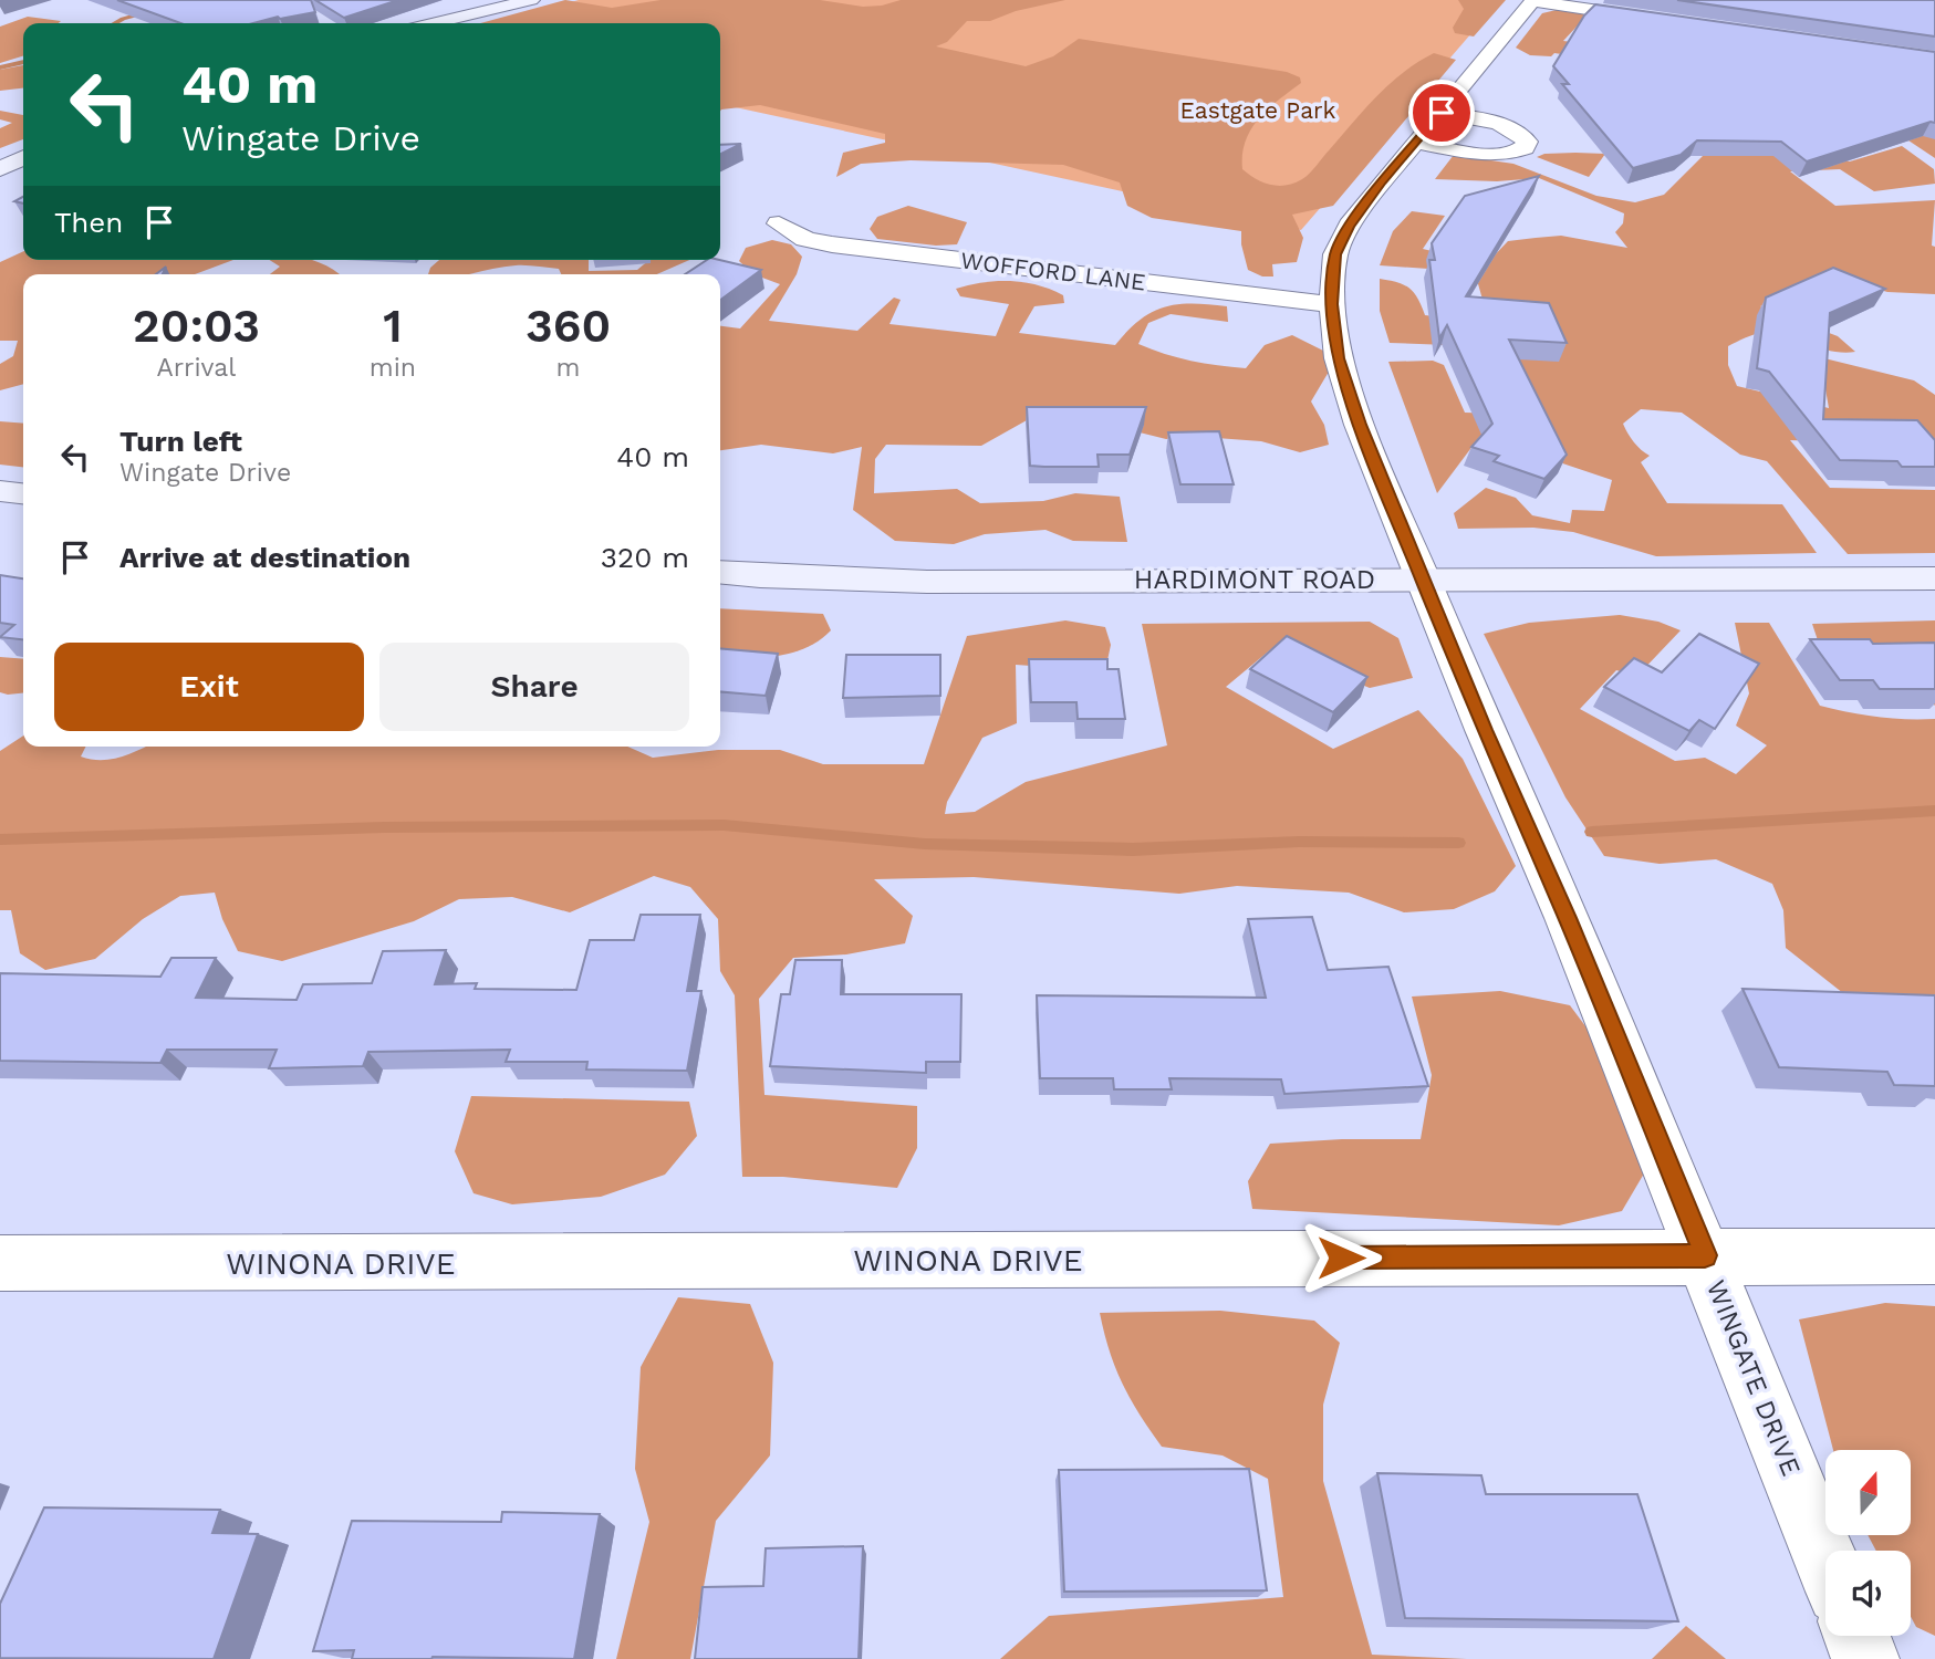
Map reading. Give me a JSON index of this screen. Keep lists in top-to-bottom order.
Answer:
{
  "streets": {
    "street": [
      "WOFFORD LANE",
      "HARDIMONT ROAD",
      "WINONA DRIVE",
      "WINGATE DRIVE"
    ]
  },
  "crossings": [
    ["WOFFORD LANE", "WINGATE DRIVE"],
    ["HARDIMONT ROAD", "WINGATE DRIVE"],
    ["WINONA DRIVE", "WINGATE DRIVE"]
  ],
  "parks": ["Eastgate Park"],
  "north": "top",
  "page": {
    "turn": ["40 m", "Wingate Drive"],
    "then": "Then",
    "eta": [
      "20:03",
      "Arrival",
      "1",
      "min",
      "360",
      "m"
    ],
    "list": [
      {
        "name": "Turn left",
        "note": "Wingate Drive",
        "value": "40 m"
      },
      {
        "name": "Arrive at destination",
        "value": "320 m"
      }
    ],
    "buttons": ["Exit", "Share"]
  }
}
